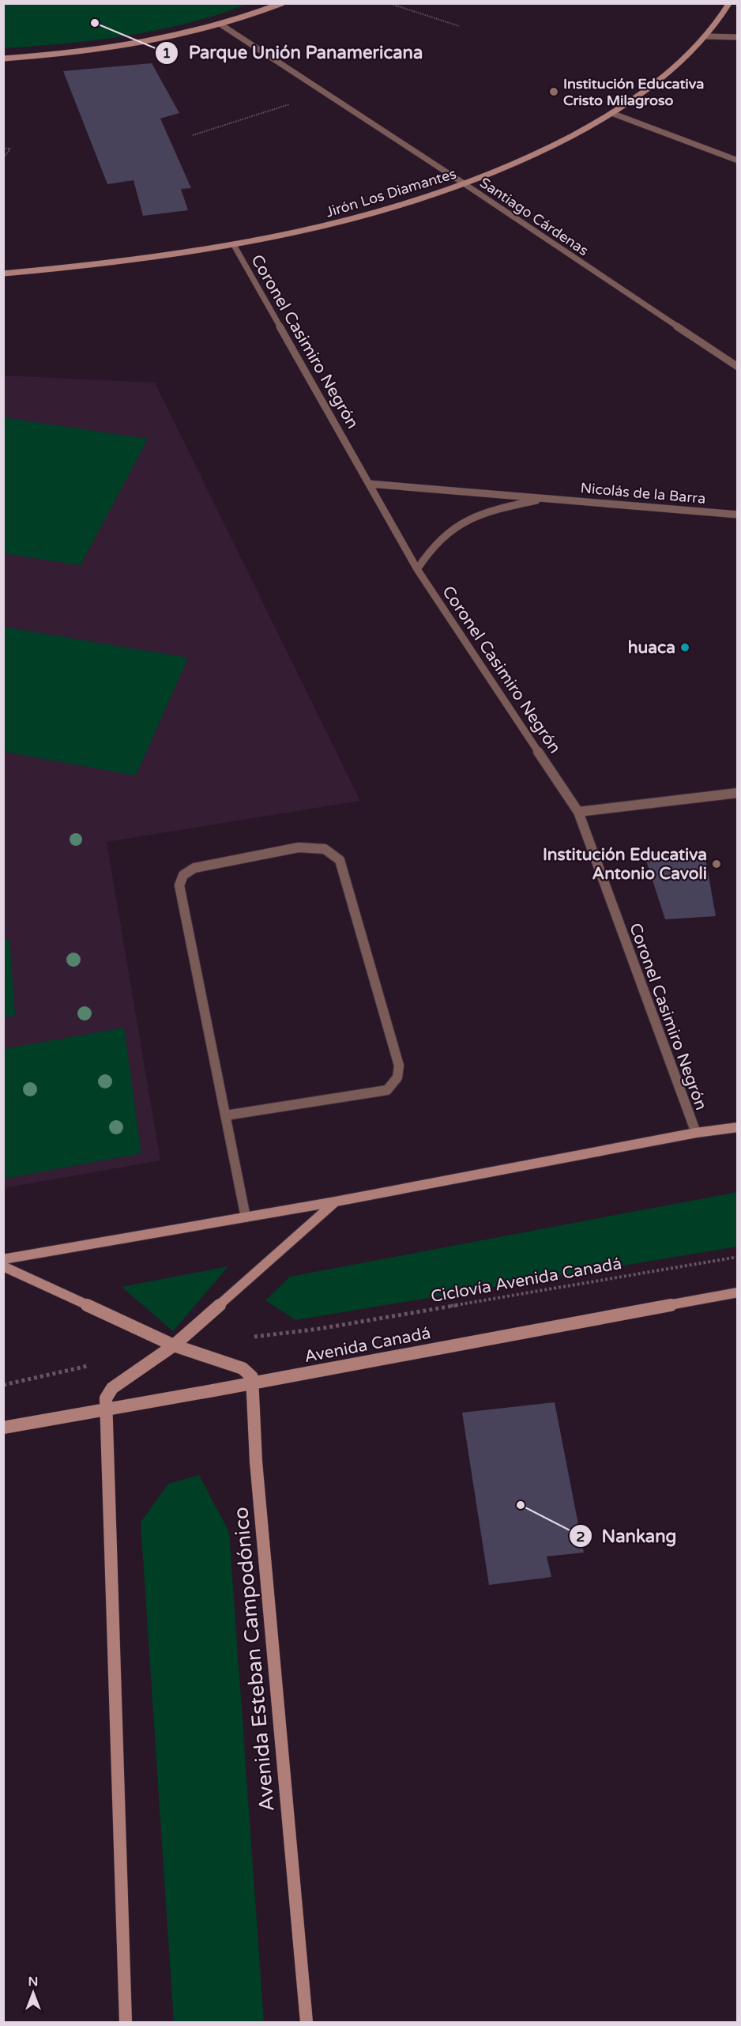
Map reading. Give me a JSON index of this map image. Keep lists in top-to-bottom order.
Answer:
{
  "streets": {
    "street": [
      "Jirón Los Diamantes",
      "Santiago Cárdenas",
      "Coronel Casimiro Negrón",
      "Nicolás de la Barra",
      "Avenida Canadá",
      "Avenida Esteban Campodónico"
    ],
    "path": ["Ciclovía Avenida Canadá"]
  },
  "crossings": [
    ["Jirón Los Diamantes", "Santiago Cárdenas"],
    ["Jirón Los Diamantes", "Coronel Casimiro Negrón"],
    ["Coronel Casimiro Negrón", "Nicolás de la Barra"],
    ["Avenida Canadá", "Avenida Esteban Campodónico"]
  ],
  "places": [
    "Parque Unión Panamericana",
    "Institución Educativa Cristo Milagroso",
    "huaca",
    "Institución Educativa Antonio Cavoli",
    "Nankang"
  ],
  "north": "top"
}
